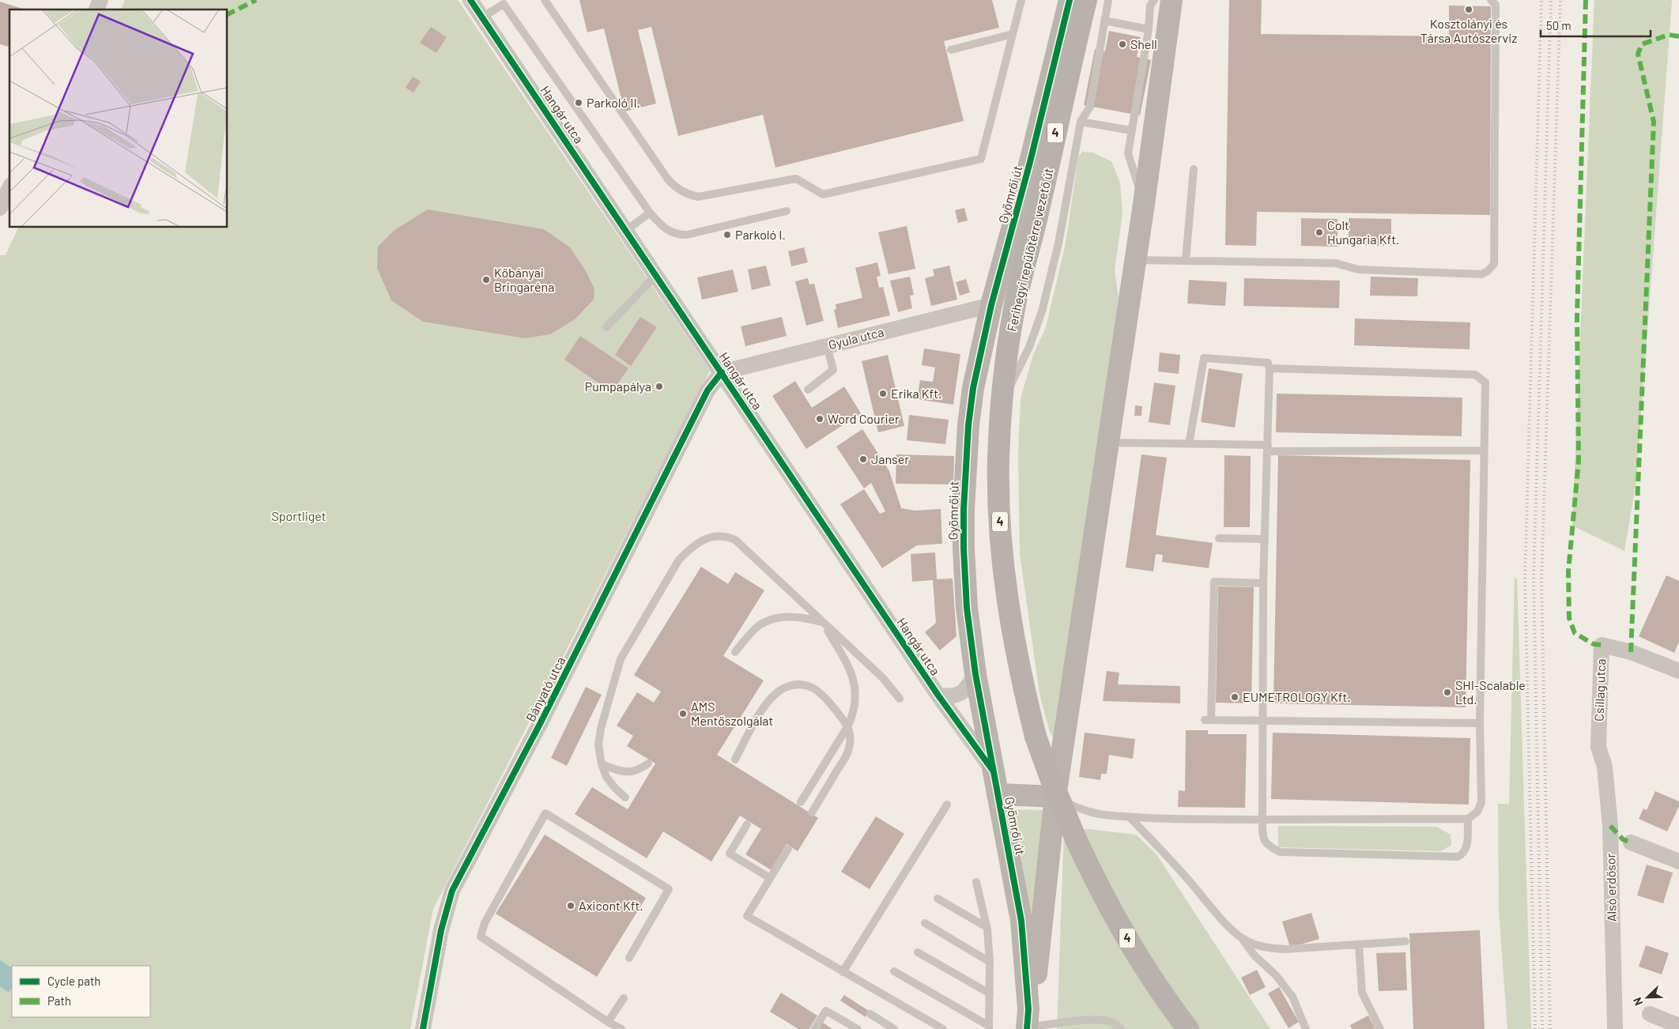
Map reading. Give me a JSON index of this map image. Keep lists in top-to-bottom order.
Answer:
{
  "streets": {
    "main road": ["4", "Ferihegyi repülőtérre vezető út"],
    "street": [
      "Hangár utca",
      "Gyömrői út",
      "Gyula utca",
      "Bányató utca",
      "Csillag utca",
      "Alsó erdősor"
    ]
  },
  "crossings": [
    ["Hangár utca", "Gyömrői út"],
    ["Hangár utca", "Gyula utca"],
    ["Hangár utca", "Bányató utca"],
    ["Gyömrői út", "Gyula utca"],
    ["Gyula utca", "Bányató utca"],
    ["Csillag utca", "Alsó erdősor"]
  ],
  "parks": ["Sportliget"],
  "places": [
    "Kosztolányi és Társa Autószerviz",
    "Shell",
    "Parkoló II.",
    "Colt Hungaria Kft.",
    "Parkoló I.",
    "Kőbányai Bringaréna",
    "Pumpapálya",
    "Erika Kft.",
    "Word Courier",
    "Janser",
    "SHI-Scalable Ltd.",
    "EUMETROLOGY Kft.",
    "AMS Mentőszolgálat",
    "Axicont Kft."
  ],
  "legend": ["Cycle path", "Path"],
  "scale_bar": "50 m",
  "north": "bottom left"
}
